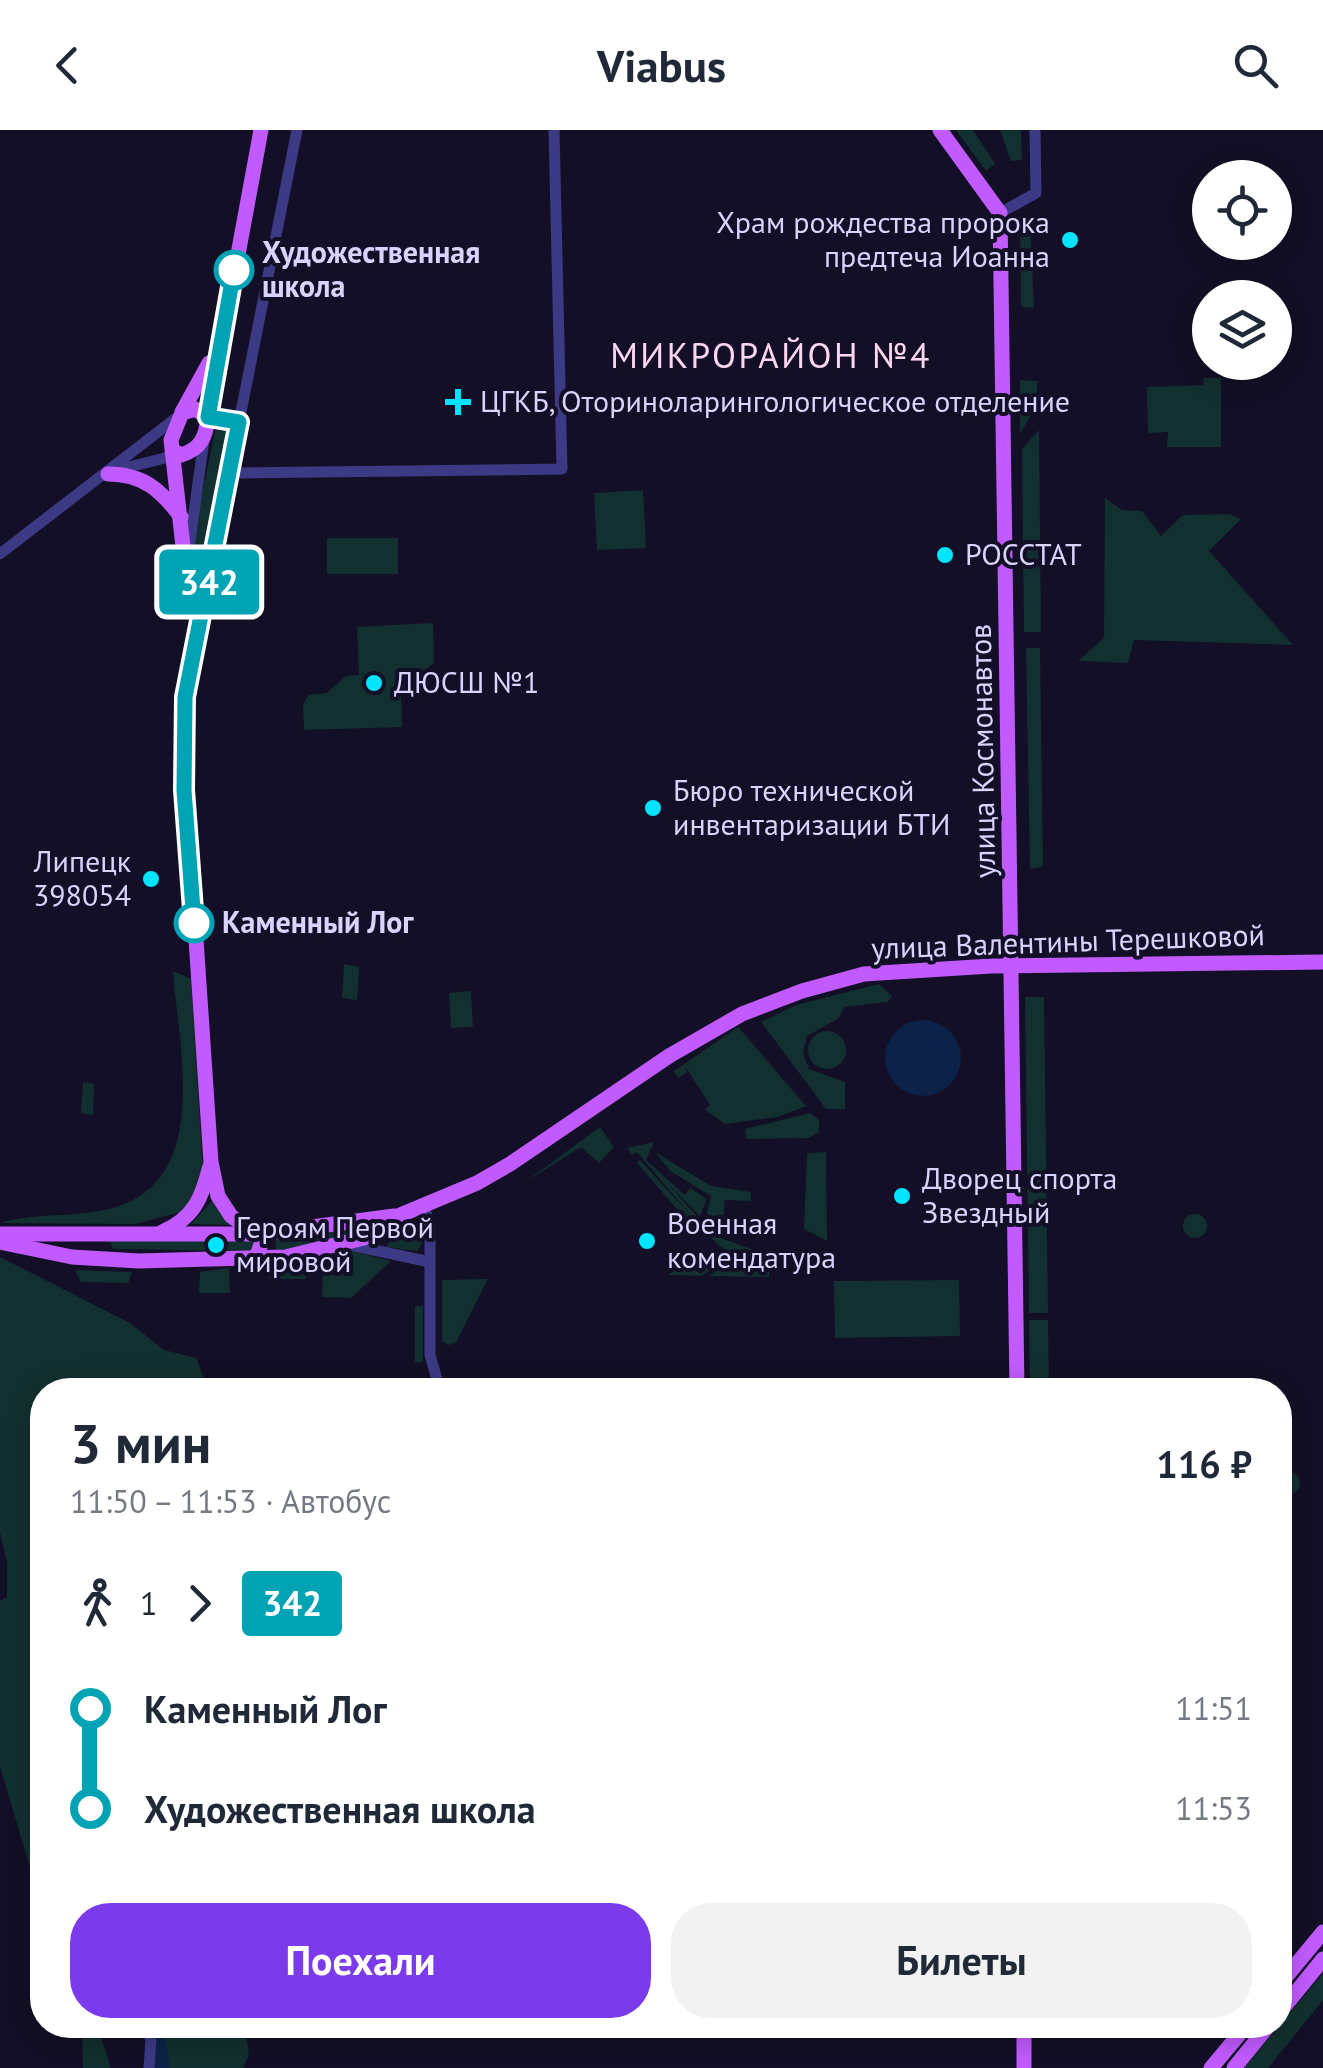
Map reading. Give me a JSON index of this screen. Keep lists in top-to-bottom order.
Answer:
{
  "streets": {
    "main road": ["улица Космонавтов", "улица Валентины Терешковой"]
  },
  "crossings": [
    ["улица Космонавтов", "улица Валентины Терешковой"]
  ],
  "districts": ["МИКРОРАЙОН №4"],
  "places": {
    "other": [
      "Храм рождества пророка предтеча Иоанна",
      "Художественная школа",
      "РОССТАТ",
      "ДЮСШ №1",
      "Бюро технической инвентаризации БТИ",
      "Липецк 398054",
      "Каменный Лог",
      "Дворец спорта Звездный",
      "Военная комендатура",
      "Героям Первой мировой"
    ],
    "health": ["ЦГКБ, Оториноларингологическое отделение"]
  },
  "lines": ["bus line 342"],
  "page": {
    "header": "Viabus",
    "on_map": "342",
    "heading": ["3 мин", "11:50 – 11:53 · Автобус", "116 ₽"],
    "legs": ["1", "342"],
    "list": [
      {
        "name": "Каменный Лог",
        "value": "11:51"
      },
      {
        "name": "Художественная школа",
        "value": "11:53"
      }
    ],
    "buttons": ["Поехали", "Билеты"]
  }
}
